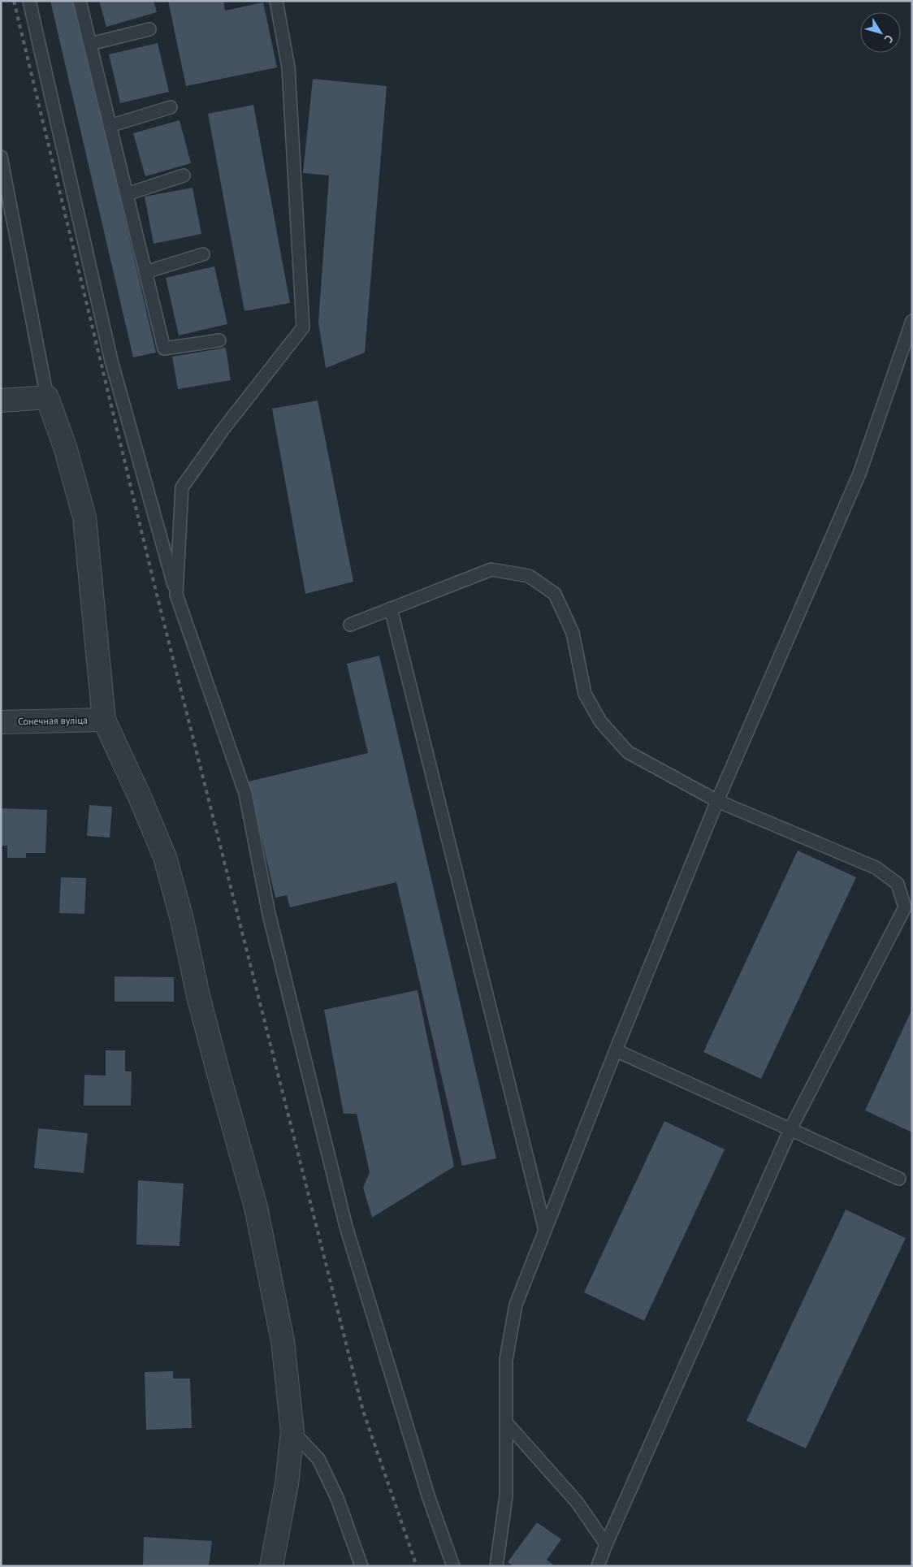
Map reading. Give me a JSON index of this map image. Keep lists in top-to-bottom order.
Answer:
{
  "streets": {
    "street": ["Сонечная вуліца"]
  },
  "north": "bottom right"
}
